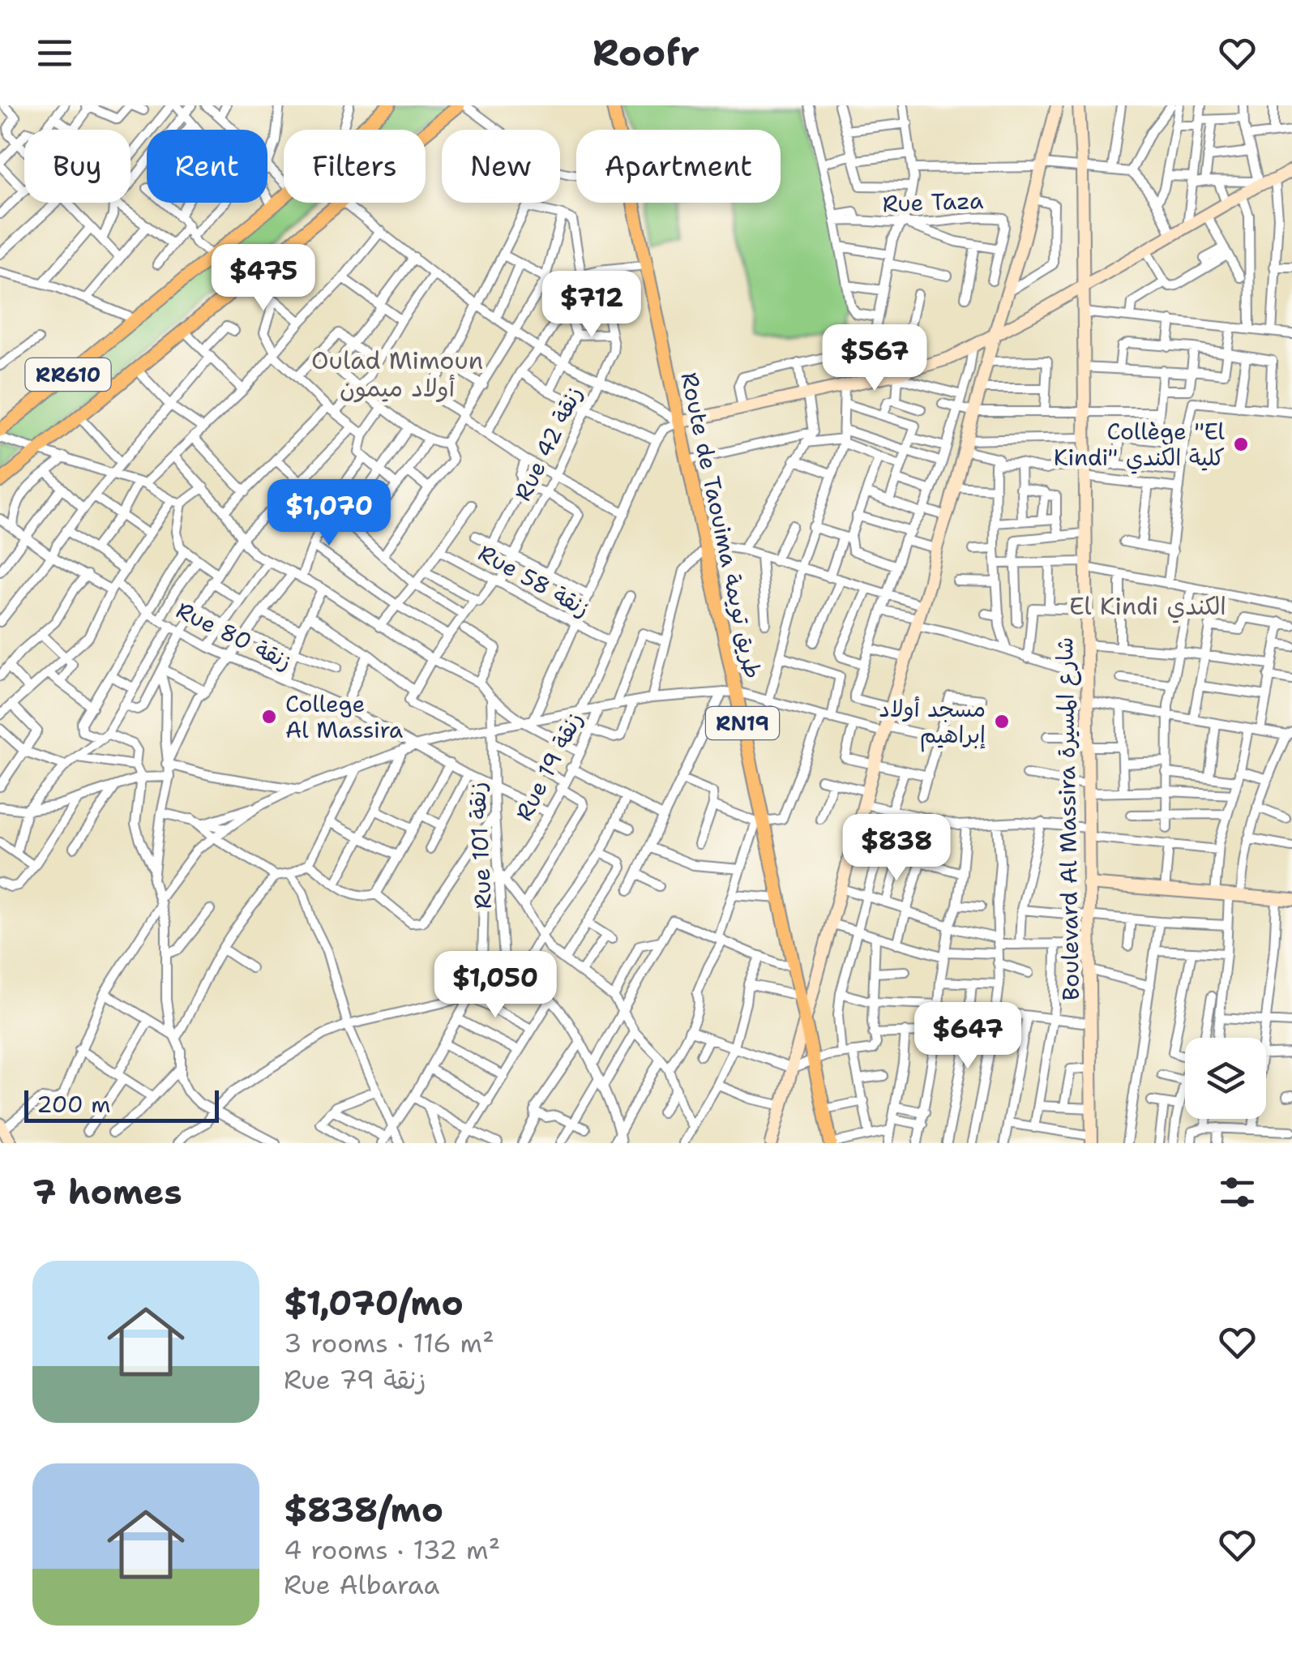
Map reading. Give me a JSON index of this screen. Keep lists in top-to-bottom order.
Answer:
{
  "streets": {
    "main road": [
      "RR610",
      "Route de Taouima طريق تويمة",
      "RN19",
      "Boulevard Al Massira شارع المسيرة"
    ],
    "street": [
      "Rue Taza",
      "Rue 42 زنقة",
      "Rue 58 زنقة",
      "Rue 80 زنقة",
      "Rue 19 زنقة",
      "Rue 101 زنقة"
    ]
  },
  "crossings": [
    ["Rue 42 زنقة", "Rue 58 زنقة"],
    ["Rue 80 زنقة", "Rue 19 زنقة"],
    ["Rue 80 زنقة", "Rue 101 زنقة"],
    ["Rue 19 زنقة", "Rue 101 زنقة"]
  ],
  "districts": ["Oulad Mimoun أولاد ميمون", "El Kindi الكندي"],
  "places": ["Collège \"El Kindi\" كلية الكندي", "College Al Massira", "مسجد أولاد إبراهيم"],
  "scale_bar": "200 m",
  "page": {
    "header": "Roofr",
    "chip": [
      "Buy",
      "Rent",
      "Filters",
      "New",
      "Apartment"
    ],
    "price": [
      "$475",
      "$712",
      "$567",
      "$1,070",
      "$838",
      "$1,050",
      "$647"
    ],
    "scale": "200 m",
    "heading": "7 homes",
    "list": [
      {
        "name": "$1,070/mo",
        "note": "3 rooms · 116 m² · Rue 79 زنقة"
      },
      {
        "name": "$838/mo",
        "note": "4 rooms · 132 m² · Rue Albaraa"
      }
    ]
  }
}
